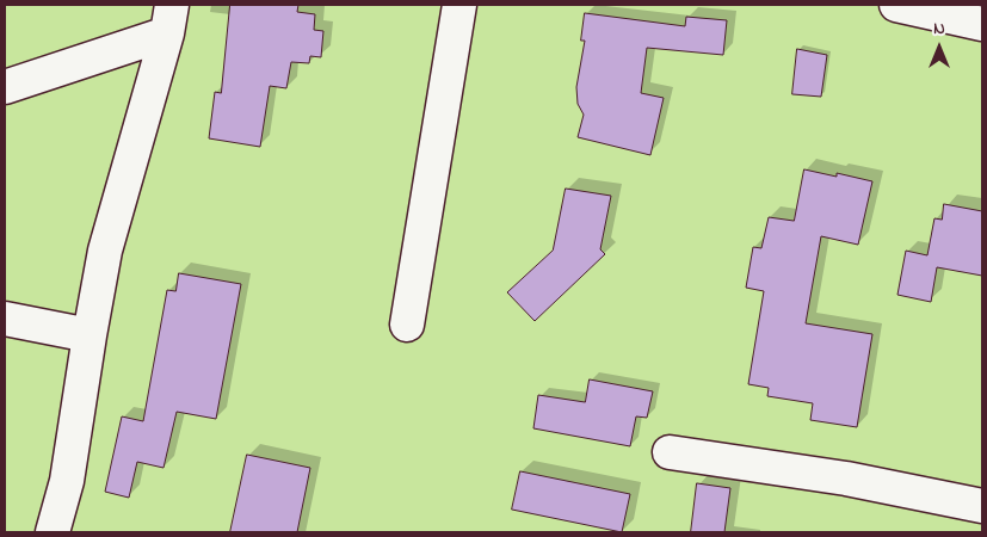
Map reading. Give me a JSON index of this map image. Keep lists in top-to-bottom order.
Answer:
{
  "north": "top"
}
